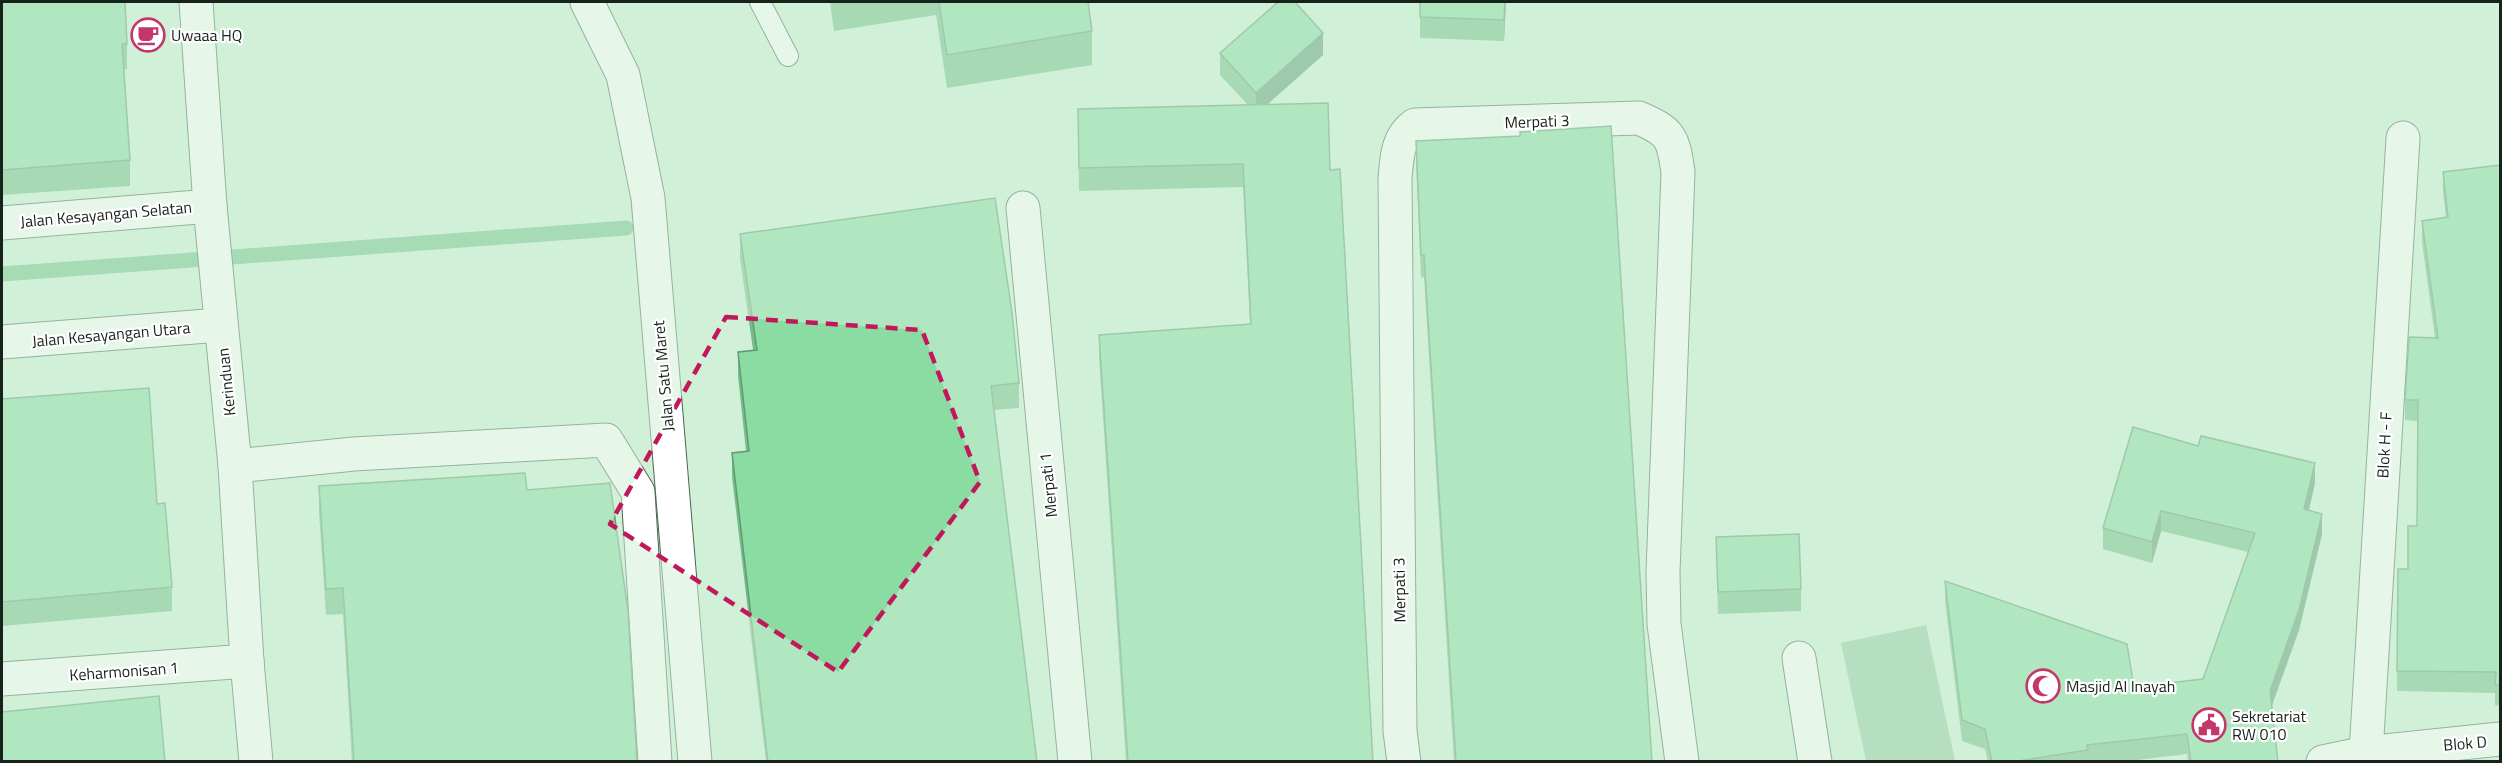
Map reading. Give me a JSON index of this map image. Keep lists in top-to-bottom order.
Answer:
{
  "streets": {
    "street": [
      "Merpati 3",
      "Jalan Kesayangan Selatan",
      "Jalan Kesayangan Utara",
      "Jalan Satu Maret",
      "Kerinduan",
      "Blok H - F",
      "Merpati 1",
      "Keharmonisan 1",
      "Blok D"
    ]
  },
  "crossings": [
    ["Jalan Kesayangan Selatan", "Kerinduan"],
    ["Jalan Kesayangan Utara", "Kerinduan"],
    ["Kerinduan", "Keharmonisan 1"],
    ["Blok H - F", "Blok D"]
  ],
  "places": {
    "cafe": ["Uwaaa HQ"],
    "mosque": ["Masjid Al Inayah"],
    "public building": ["Sekretariat RW 010"]
  }
}
